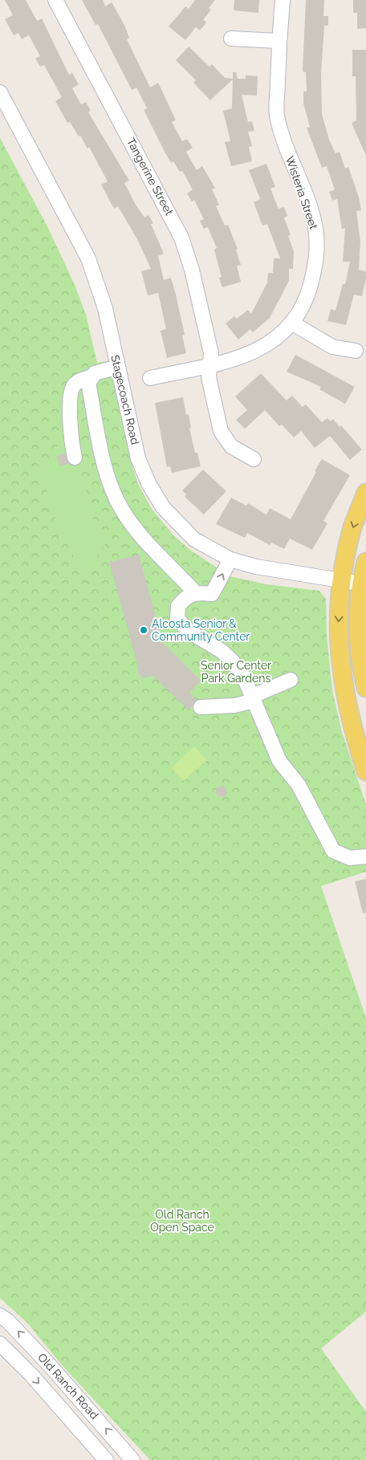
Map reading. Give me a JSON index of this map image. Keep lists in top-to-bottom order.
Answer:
{
  "streets": {
    "street": [
      "Tangerine Street",
      "Wisteria Street",
      "Stagecoach Road",
      "Old Ranch Road"
    ]
  },
  "crossings": [
    ["Tangerine Street", "Wisteria Street"]
  ],
  "parks": ["Senior Center Park Gardens", "Old Ranch Open Space"],
  "places": ["Alcosta Senior & Community Center"]
}
